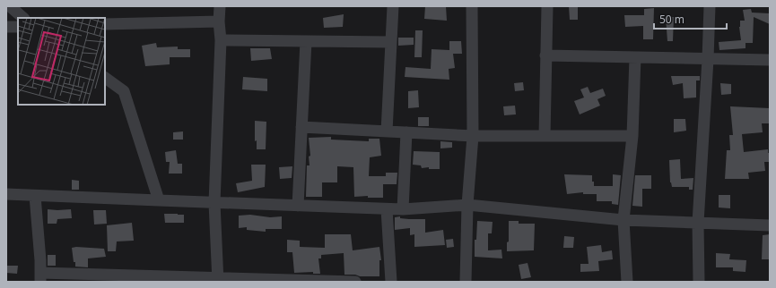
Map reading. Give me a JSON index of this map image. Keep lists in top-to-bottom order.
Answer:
{
  "scale_bar": "50 m"
}
